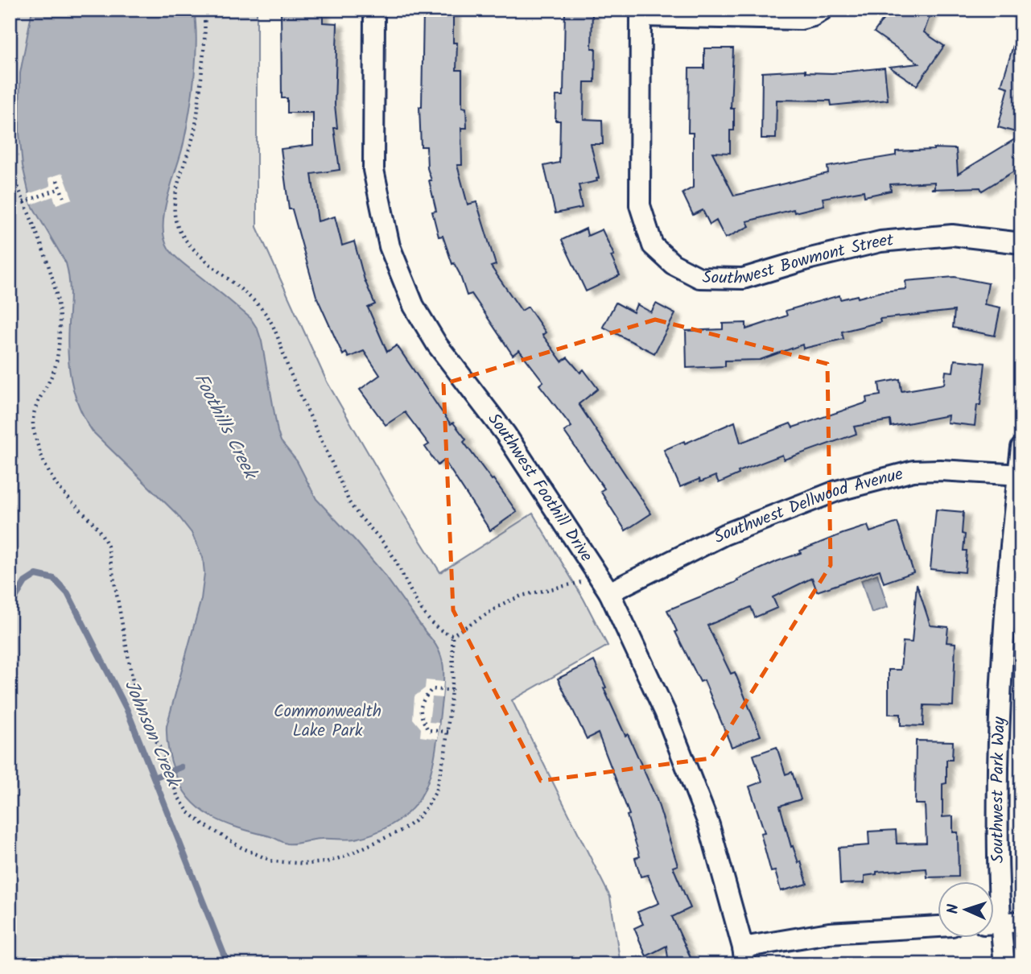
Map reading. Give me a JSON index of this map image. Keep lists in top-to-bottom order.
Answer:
{
  "streets": {
    "street": [
      "Southwest Bowmont Street",
      "Southwest Foothill Drive",
      "Southwest Dellwood Avenue",
      "Southwest Park Way"
    ]
  },
  "crossings": [
    ["Southwest Foothill Drive", "Southwest Dellwood Avenue"],
    ["Southwest Dellwood Avenue", "Southwest Park Way"]
  ],
  "water": ["Foothills Creek", "Johnson Creek"],
  "parks": ["Commonwealth Lake Park"],
  "north": "left"
}
